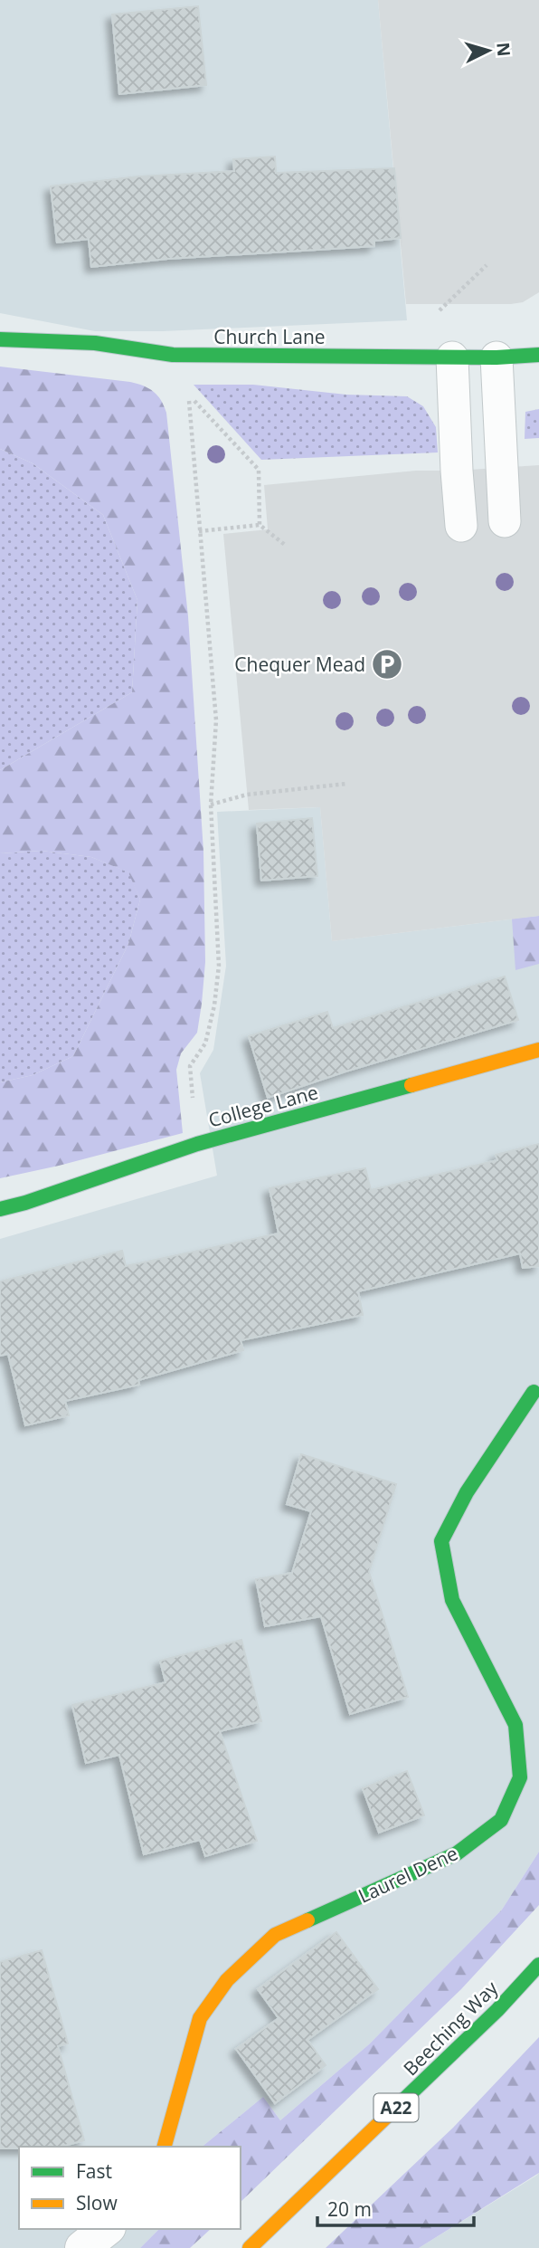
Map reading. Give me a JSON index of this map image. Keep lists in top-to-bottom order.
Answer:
{
  "streets": {
    "main road": [
      "Church Lane",
      "College Lane",
      "Laurel Dene",
      "Beeching Way",
      "A22"
    ]
  },
  "places": {
    "parking": ["Chequer Mead"]
  },
  "legend": ["Fast", "Slow"],
  "scale_bar": "20 m",
  "north": "right"
}
